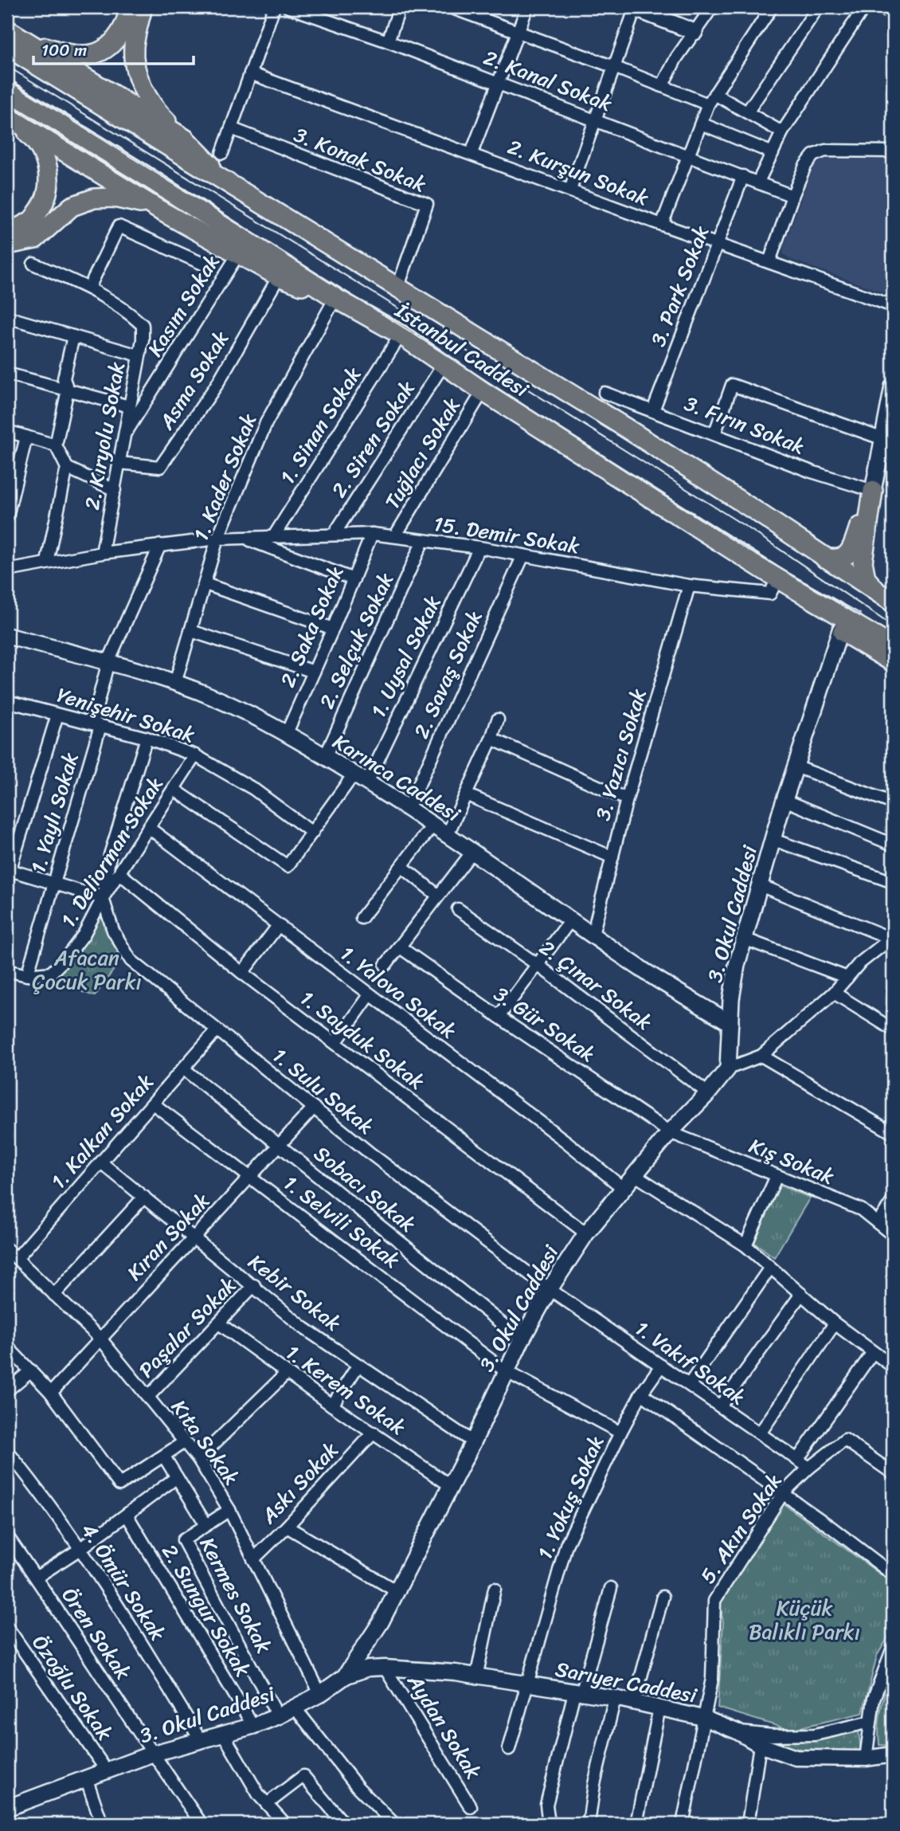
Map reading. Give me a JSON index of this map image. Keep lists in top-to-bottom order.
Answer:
{
  "streets": {
    "highway": ["İstanbul Caddesi"],
    "main road": ["Karınca Caddesi", "3. Okul Caddesi"],
    "street": [
      "2. Kanal Sokak",
      "3. Konak Sokak",
      "2. Kurşun Sokak",
      "3. Park Sokak",
      "Kasım Sokak",
      "Asma Sokak",
      "3. Fırın Sokak",
      "1. Sinan Sokak",
      "2. Kıryolu Sokak",
      "2. Siren Sokak",
      "Tuğlacı Sokak",
      "1. Kader Sokak",
      "15. Demir Sokak",
      "2. Saka Sokak",
      "2. Selçuk Sokak",
      "1. Uysal Sokak",
      "2. Savaş Sokak",
      "Yenişehir Sokak",
      "3. Yazıcı Sokak",
      "1. Yaylı Sokak",
      "1. Deliorman Sokak",
      "2. Çınar Sokak",
      "1. Yalova Sokak",
      "3. Gür Sokak",
      "1. Sayduk Sokak",
      "1. Sulu Sokak",
      "1. Kalkan Sokak",
      "Kış Sokak",
      "Sobacı Sokak",
      "1. Selvili Sokak",
      "Kıran Sokak",
      "Kebir Sokak",
      "Paşalar Sokak",
      "1. Vakıf Sokak",
      "1. Kerem Sokak",
      "Kıta Sokak",
      "Askı Sokak",
      "1. Yokuş Sokak",
      "5. Akın Sokak",
      "4. Ömür Sokak",
      "Kermes Sokak",
      "2. Sungur Sokak",
      "Ören Sokak",
      "Sarıyer Caddesi",
      "Özoğlu Sokak",
      "Aydan Sokak"
    ]
  },
  "crossings": [
    ["2. Kanal Sokak", "3. Park Sokak"],
    ["3. Konak Sokak", "İstanbul Caddesi"],
    ["2. Kurşun Sokak", "3. Park Sokak"],
    ["3. Park Sokak", "3. Fırın Sokak"],
    ["Kasım Sokak", "2. Kıryolu Sokak"],
    ["İstanbul Caddesi", "1. Sinan Sokak"],
    ["İstanbul Caddesi", "2. Siren Sokak"],
    ["İstanbul Caddesi", "Tuğlacı Sokak"],
    ["İstanbul Caddesi", "1. Kader Sokak"],
    ["İstanbul Caddesi", "15. Demir Sokak"],
    ["İstanbul Caddesi", "3. Okul Caddesi"],
    ["Asma Sokak", "2. Kıryolu Sokak"],
    ["1. Sinan Sokak", "15. Demir Sokak"],
    ["2. Kıryolu Sokak", "15. Demir Sokak"],
    ["2. Siren Sokak", "15. Demir Sokak"],
    ["Tuğlacı Sokak", "15. Demir Sokak"],
    ["1. Kader Sokak", "15. Demir Sokak"],
    ["1. Kader Sokak", "Karınca Caddesi"],
    ["15. Demir Sokak", "2. Saka Sokak"],
    ["15. Demir Sokak", "2. Selçuk Sokak"],
    ["15. Demir Sokak", "1. Uysal Sokak"],
    ["15. Demir Sokak", "2. Savaş Sokak"],
    ["15. Demir Sokak", "3. Yazıcı Sokak"],
    ["15. Demir Sokak", "1. Yaylı Sokak"],
    ["2. Saka Sokak", "Karınca Caddesi"],
    ["2. Selçuk Sokak", "Karınca Caddesi"],
    ["1. Uysal Sokak", "Yenişehir Sokak"],
    ["1. Uysal Sokak", "Karınca Caddesi"],
    ["1. Uysal Sokak", "1. Deliorman Sokak"],
    ["2. Savaş Sokak", "Karınca Caddesi"],
    ["Yenişehir Sokak", "1. Yaylı Sokak"],
    ["Yenişehir Sokak", "1. Deliorman Sokak"],
    ["3. Yazıcı Sokak", "Karınca Caddesi"],
    ["Karınca Caddesi", "1. Yaylı Sokak"],
    ["Karınca Caddesi", "3. Okul Caddesi"],
    ["1. Yaylı Sokak", "1. Deliorman Sokak"],
    ["1. Deliorman Sokak", "1. Yalova Sokak"],
    ["1. Deliorman Sokak", "1. Sayduk Sokak"],
    ["1. Deliorman Sokak", "1. Sulu Sokak"],
    ["3. Okul Caddesi", "2. Çınar Sokak"],
    ["3. Okul Caddesi", "1. Yalova Sokak"],
    ["3. Okul Caddesi", "3. Gür Sokak"],
    ["3. Okul Caddesi", "1. Sayduk Sokak"],
    ["3. Okul Caddesi", "1. Sulu Sokak"],
    ["3. Okul Caddesi", "Kış Sokak"],
    ["3. Okul Caddesi", "Sobacı Sokak"],
    ["3. Okul Caddesi", "1. Selvili Sokak"],
    ["3. Okul Caddesi", "Kebir Sokak"],
    ["3. Okul Caddesi", "1. Vakıf Sokak"],
    ["3. Okul Caddesi", "1. Kerem Sokak"],
    ["3. Okul Caddesi", "Kıta Sokak"],
    ["3. Okul Caddesi", "4. Ömür Sokak"],
    ["3. Okul Caddesi", "Kermes Sokak"],
    ["3. Okul Caddesi", "2. Sungur Sokak"],
    ["3. Okul Caddesi", "Ören Sokak"],
    ["3. Okul Caddesi", "Sarıyer Caddesi"],
    ["3. Okul Caddesi", "Özoğlu Sokak"],
    ["3. Gür Sokak", "Kış Sokak"],
    ["1. Sulu Sokak", "1. Kalkan Sokak"],
    ["1. Sulu Sokak", "Kıran Sokak"],
    ["1. Sulu Sokak", "1. Vakıf Sokak"],
    ["1. Kalkan Sokak", "Sobacı Sokak"],
    ["1. Kalkan Sokak", "1. Selvili Sokak"],
    ["1. Kalkan Sokak", "Kebir Sokak"],
    ["1. Kalkan Sokak", "Kıta Sokak"],
    ["Sobacı Sokak", "Kıran Sokak"],
    ["1. Selvili Sokak", "Kıran Sokak"],
    ["1. Selvili Sokak", "1. Yokuş Sokak"],
    ["Kıran Sokak", "Kebir Sokak"],
    ["Kıran Sokak", "Kıta Sokak"],
    ["Kebir Sokak", "Paşalar Sokak"],
    ["Paşalar Sokak", "1. Kerem Sokak"],
    ["Paşalar Sokak", "Kıta Sokak"],
    ["1. Vakıf Sokak", "1. Yokuş Sokak"],
    ["1. Vakıf Sokak", "5. Akın Sokak"],
    ["1. Kerem Sokak", "Askı Sokak"],
    ["Kıta Sokak", "Askı Sokak"],
    ["Kıta Sokak", "Kermes Sokak"],
    ["1. Yokuş Sokak", "Sarıyer Caddesi"],
    ["5. Akın Sokak", "Sarıyer Caddesi"],
    ["Sarıyer Caddesi", "Aydan Sokak"]
  ],
  "parks": ["Afacan Çocuk Parkı", "Küçük Balıklı Parkı"],
  "scale_bar": "100 m"
}
